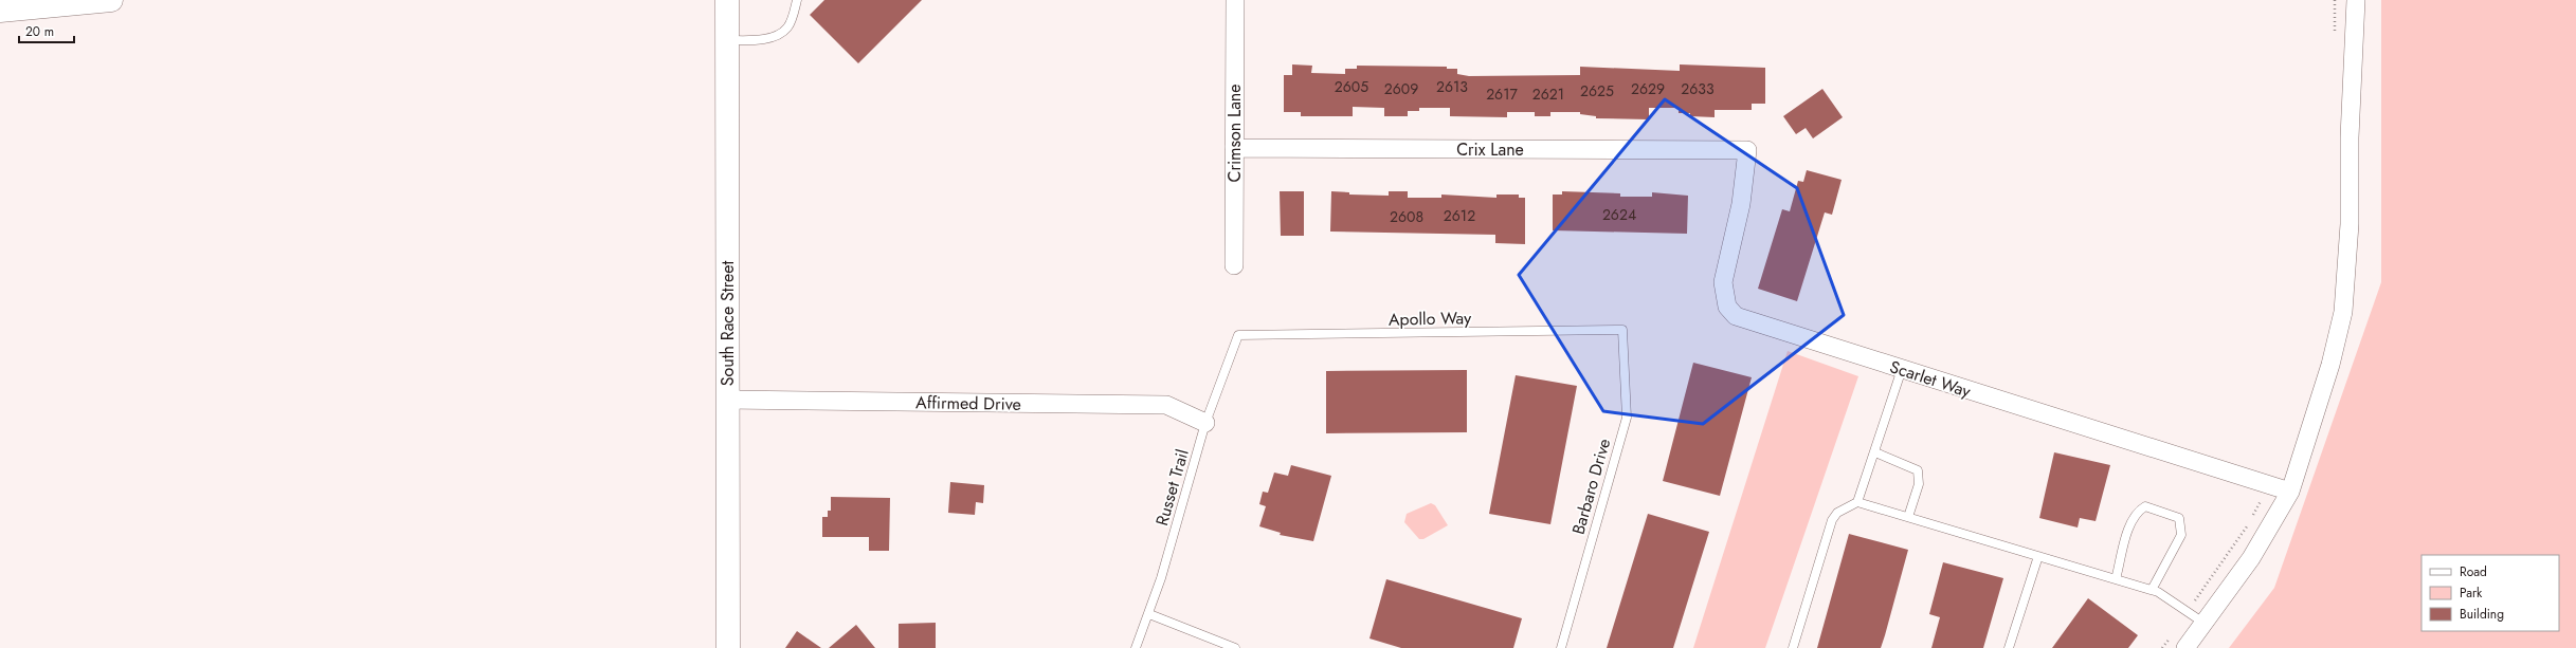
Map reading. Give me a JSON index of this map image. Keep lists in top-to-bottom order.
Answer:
{
  "streets": {
    "street": [
      "Crimson Lane",
      "Crix Lane",
      "South Race Street",
      "Scarlet Way",
      "Affirmed Drive"
    ],
    "lane": ["Apollo Way", "Barbaro Drive", "Russet Trail"]
  },
  "crossings": [
    ["Crimson Lane", "Crix Lane"],
    ["Crix Lane", "Scarlet Way"],
    ["Apollo Way", "Barbaro Drive"],
    ["Apollo Way", "Russet Trail"],
    ["South Race Street", "Affirmed Drive"],
    ["Affirmed Drive", "Russet Trail"]
  ],
  "house_numbers": [
    "2605",
    "2613",
    "2609",
    "2629",
    "2633",
    "2625",
    "2617",
    "2621",
    "2624",
    "2612",
    "2608"
  ],
  "legend": ["Road", "Park", "Building"],
  "scale_bar": "20 m"
}
